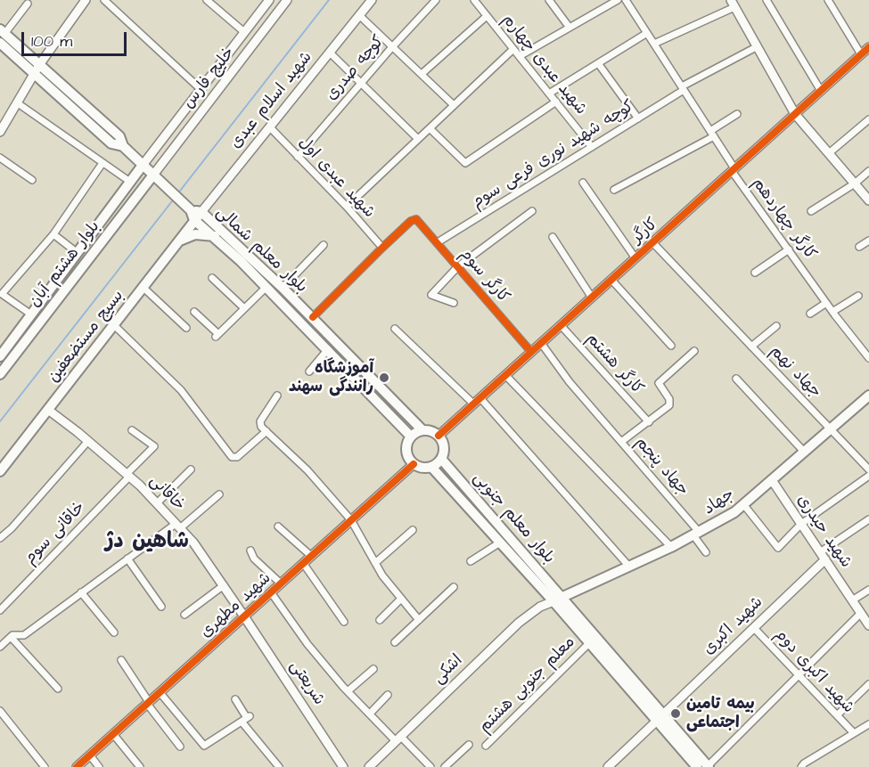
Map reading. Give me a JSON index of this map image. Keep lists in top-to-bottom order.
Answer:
{
  "streets": {
    "main road": [
      "بلوار معلم شمالی",
      "بلوار هشتم آبان",
      "بسیج مستضعفین",
      "جهاد",
      "بلوار معلم جنوبی"
    ],
    "street": [
      "شهید عبدی چهارم",
      "کوچه صدری",
      "خلیج فارس",
      "شهید اسلام عبدی",
      "کوچه شهید نوری فرعی سوم",
      "شهید عبدی اول",
      "کارگر چهاردهم",
      "کارگر",
      "کارگر سوم",
      "کارگر هشتم",
      "جهاد نهم",
      "جهاد پنجم",
      "خاقانی",
      "شهید حیدری",
      "خاقانی سوم",
      "شهید مطهری",
      "شهید اکبری",
      "اشکی",
      "شهید اکبری دوم",
      "شریعتی",
      "معلم جنوبی هشتم"
    ]
  },
  "crossings": [
    ["شهید عبدی چهارم", "کوچه شهید نوری فرعی سوم"],
    ["کوچه صدری", "شهید عبدی اول"],
    ["خلیج فارس", "بلوار هشتم آبان"],
    ["شهید اسلام عبدی", "شهید عبدی اول"],
    ["شهید اسلام عبدی", "بلوار معلم شمالی"],
    ["شهید اسلام عبدی", "بسیج مستضعفین"],
    ["کوچه شهید نوری فرعی سوم", "کارگر چهاردهم"],
    ["کوچه شهید نوری فرعی سوم", "کارگر سوم"],
    ["شهید عبدی اول", "کارگر سوم"],
    ["کارگر چهاردهم", "کارگر"],
    ["کارگر", "بلوار معلم شمالی"],
    ["کارگر", "کارگر سوم"],
    ["کارگر", "کارگر هشتم"],
    ["کارگر", "جهاد نهم"],
    ["کارگر", "جهاد پنجم"],
    ["کارگر", "بلوار معلم جنوبی"],
    ["کارگر", "شهید مطهری"],
    ["بلوار معلم شمالی", "بسیج مستضعفین"],
    ["بلوار معلم شمالی", "بلوار معلم جنوبی"],
    ["بلوار معلم شمالی", "شهید مطهری"],
    ["بسیج مستضعفین", "خاقانی"],
    ["جهاد نهم", "جهاد"],
    ["جهاد پنجم", "جهاد"],
    ["خاقانی", "خاقانی سوم"],
    ["خاقانی", "شهید مطهری"],
    ["خاقانی", "شریعتی"],
    ["جهاد", "بلوار معلم جنوبی"],
    ["جهاد", "شهید حیدری"],
    ["بلوار معلم جنوبی", "شهید مطهری"],
    ["بلوار معلم جنوبی", "شهید اکبری"],
    ["بلوار معلم جنوبی", "اشکی"],
    ["بلوار معلم جنوبی", "معلم جنوبی هشتم"],
    ["شهید حیدری", "شهید اکبری"],
    ["شهید مطهری", "شریعتی"],
    ["شهید اکبری", "شهید اکبری دوم"]
  ],
  "districts": ["شاهین دژ"],
  "places": ["آموزشگاه رانندگی سهند", "بیمه تامین اجتماعی"],
  "scale_bar": "100 m"
}
